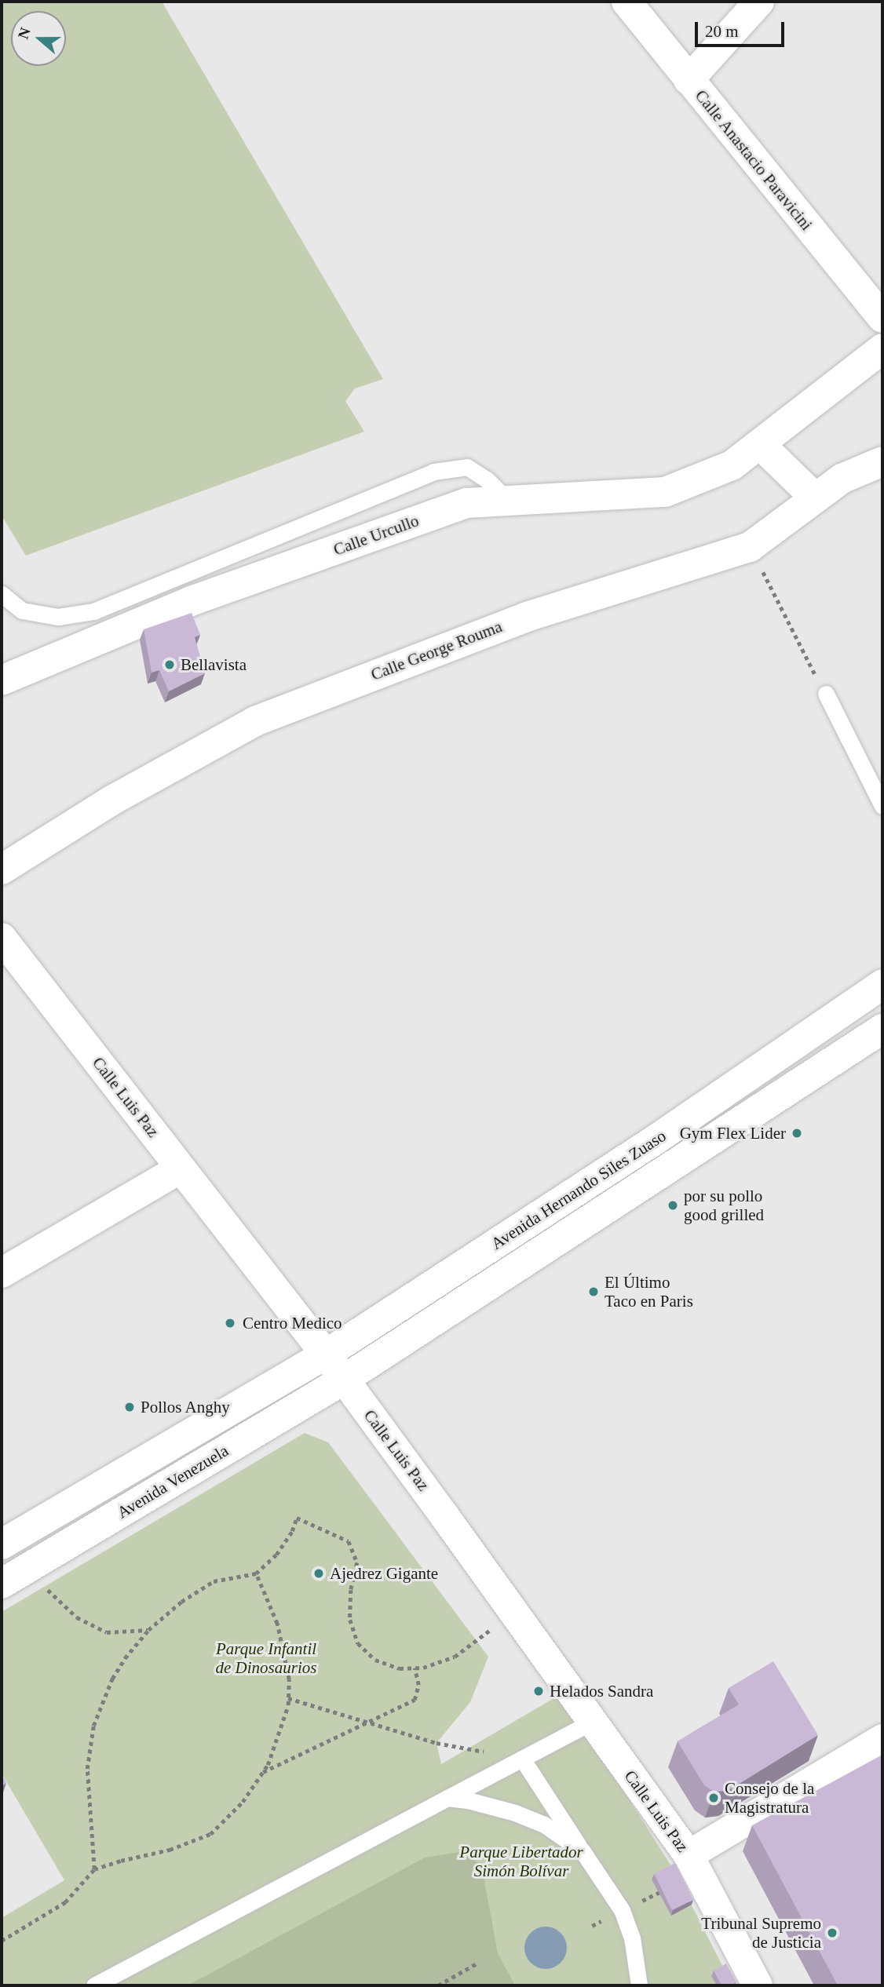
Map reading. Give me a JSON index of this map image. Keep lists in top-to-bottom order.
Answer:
{
  "streets": {
    "street": [
      "Calle Anastacio Paravicini",
      "Calle Urcullo",
      "Calle George Rouma",
      "Calle Luis Paz",
      "Avenida Hernando Siles Zuaso",
      "Avenida Venezuela"
    ]
  },
  "crossings": [
    ["Calle Luis Paz", "Avenida Hernando Siles Zuaso"],
    ["Calle Luis Paz", "Avenida Venezuela"],
    ["Avenida Hernando Siles Zuaso", "Avenida Venezuela"]
  ],
  "parks": ["Parque Infantil de Dinosaurios", "Parque Libertador Simón Bolívar"],
  "places": [
    "Bellavista",
    "Gym Flex Lider",
    "por su pollo good grilled",
    "El Último Taco en Paris",
    "Centro Medico",
    "Pollos Anghy",
    "Ajedrez Gigante",
    "Helados Sandra",
    "Consejo de la Magistratura",
    "Tribunal Supremo de Justicia"
  ],
  "scale_bar": "20 m",
  "north": "left"
}
